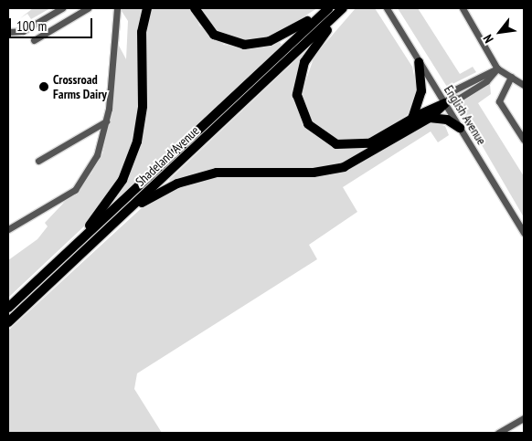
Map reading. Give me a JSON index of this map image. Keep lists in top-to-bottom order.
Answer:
{
  "streets": {
    "highway": ["Shadeland Avenue"],
    "street": ["English Avenue"]
  },
  "places": ["Crossroad Farms Dairy"],
  "scale_bar": "100 m",
  "north": "bottom left"
}
